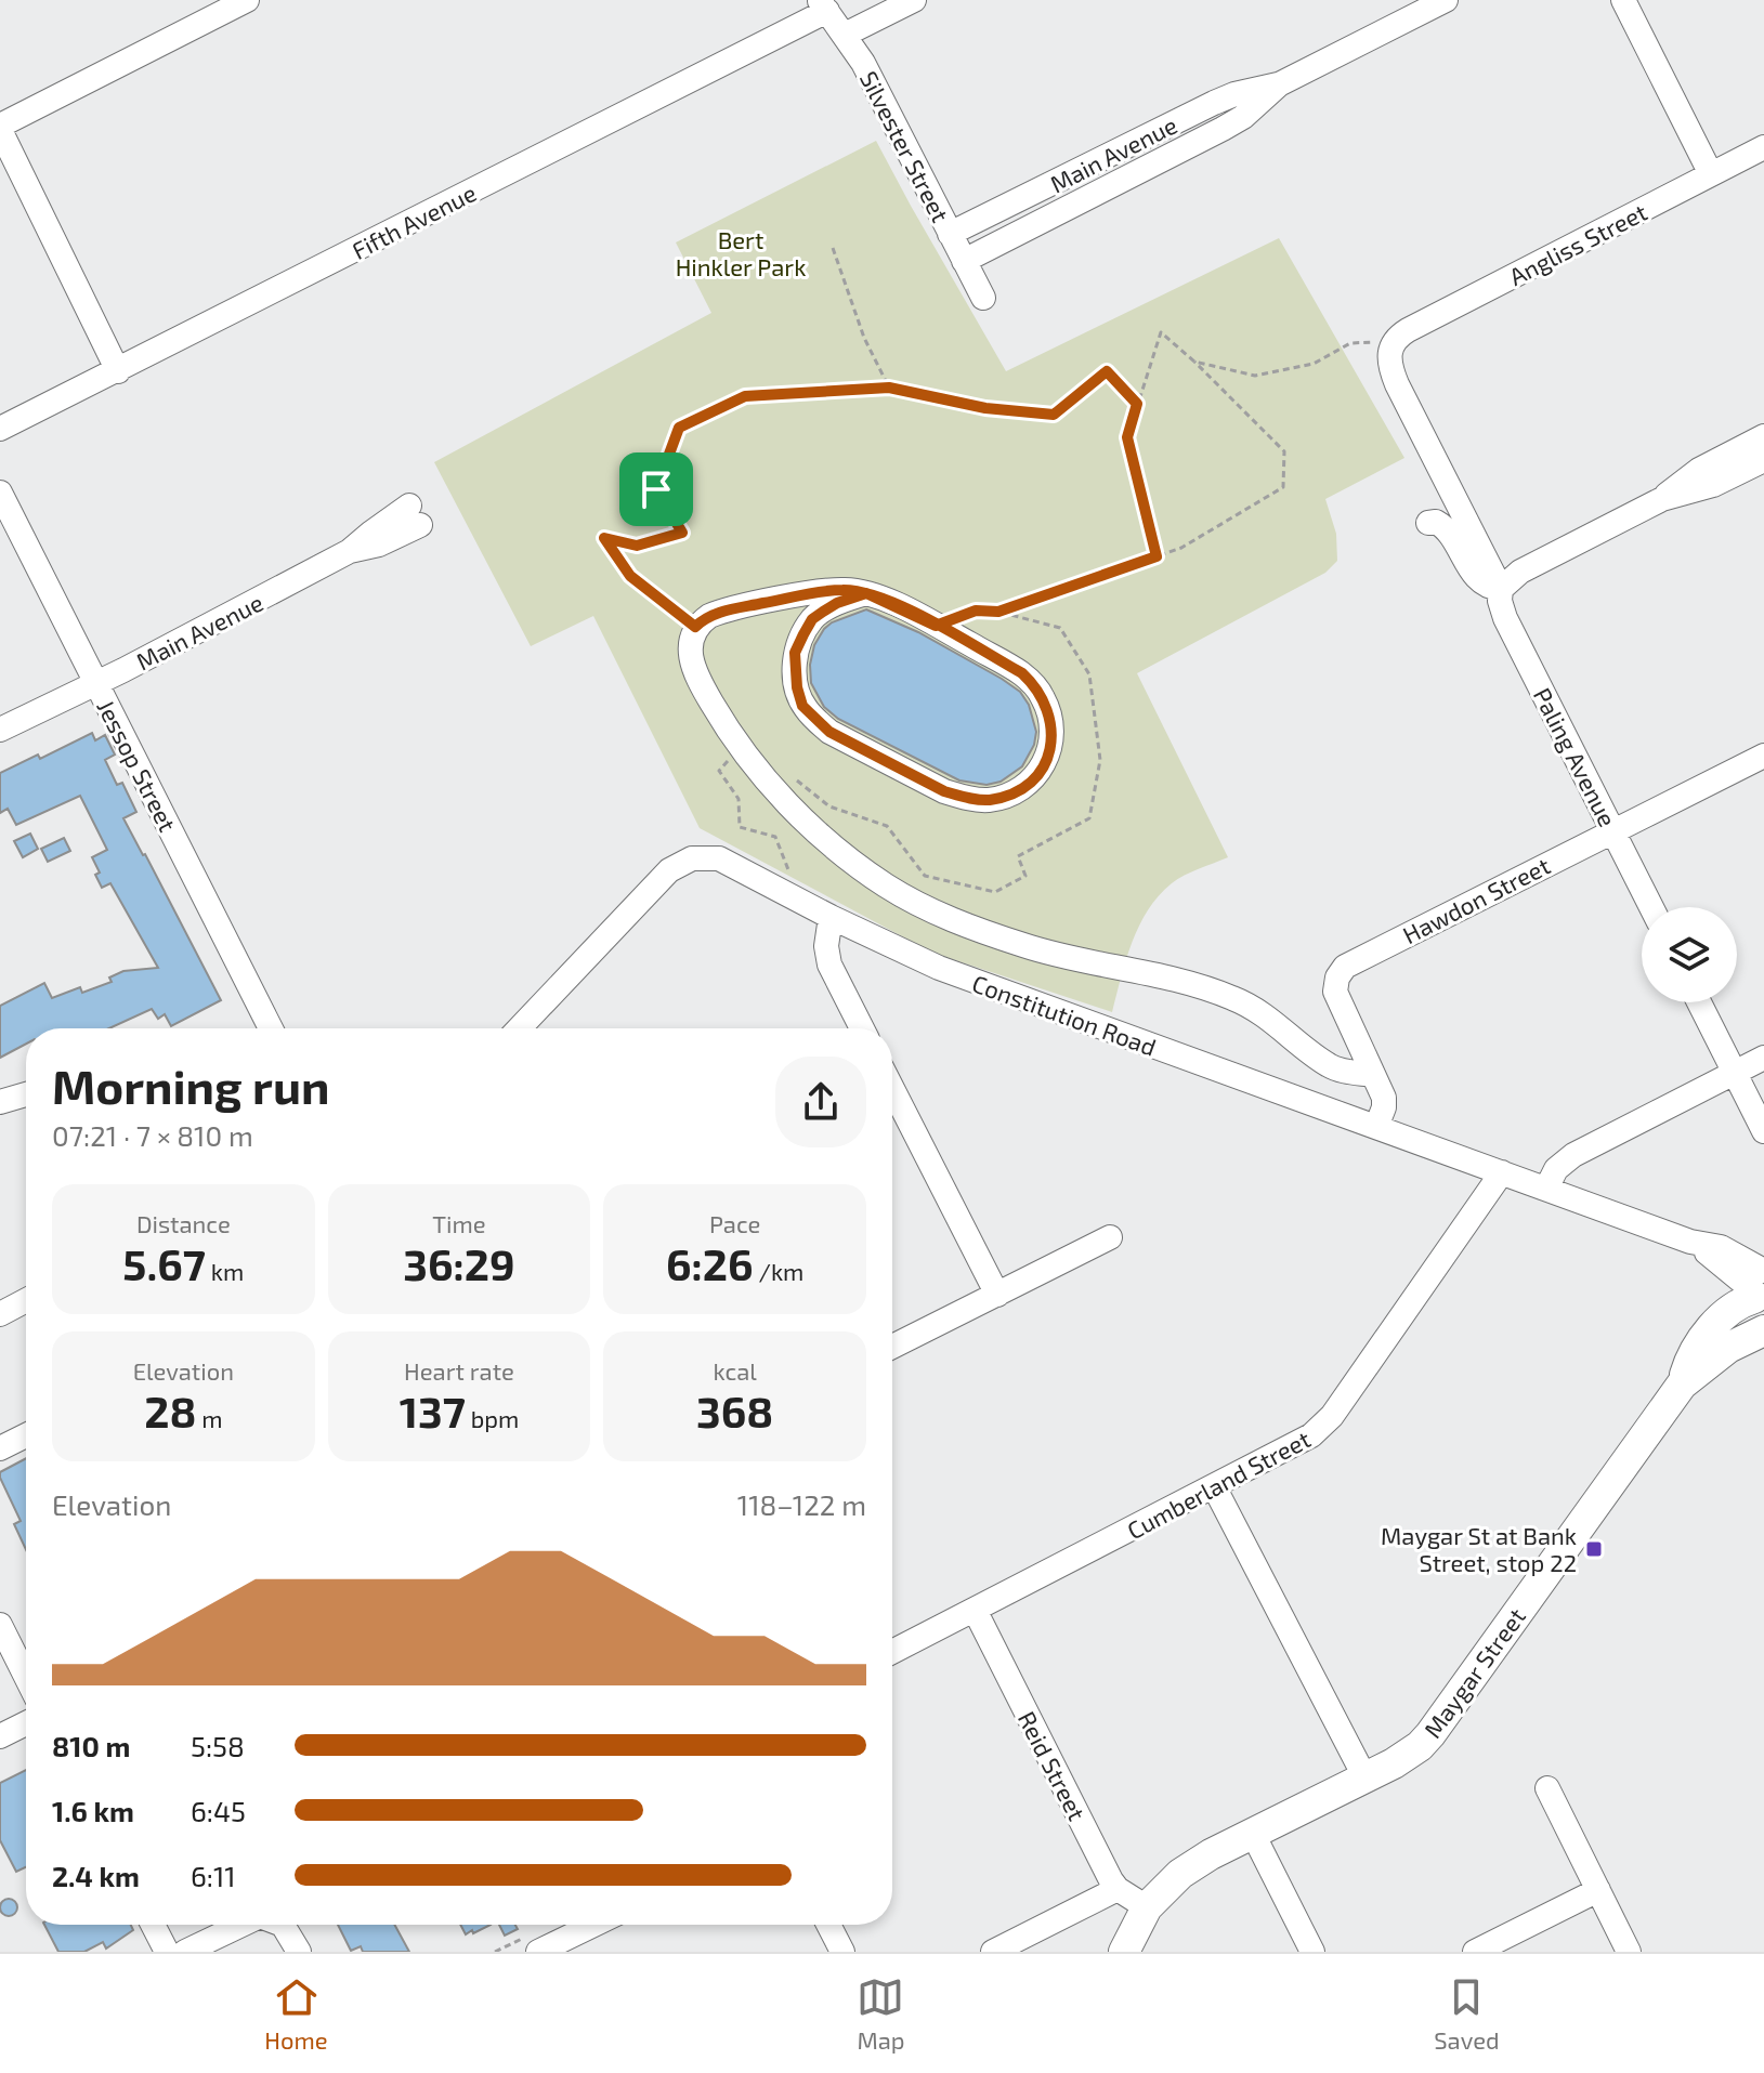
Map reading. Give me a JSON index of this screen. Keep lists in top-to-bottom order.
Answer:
{
  "streets": {
    "main road": ["Maygar Street"],
    "street": [
      "Silvester Street",
      "Main Avenue",
      "Fifth Avenue",
      "Angliss Street",
      "Paling Avenue",
      "Jessop Street",
      "Hawdon Street",
      "Constitution Road",
      "Cumberland Street",
      "Reid Street"
    ]
  },
  "crossings": [
    ["Silvester Street", "Main Avenue"],
    ["Silvester Street", "Fifth Avenue"],
    ["Main Avenue", "Jessop Street"],
    ["Angliss Street", "Paling Avenue"],
    ["Paling Avenue", "Hawdon Street"],
    ["Hawdon Street", "Constitution Road"],
    ["Constitution Road", "Cumberland Street"],
    ["Constitution Road", "Maygar Street"],
    ["Cumberland Street", "Reid Street"]
  ],
  "parks": ["Bert Hinkler Park"],
  "places": {
    "transit": ["Maygar St at Bank Street, stop 22"]
  },
  "page": {
    "heading": ["Morning run", "07:21 · 7 × 810 m"],
    "stats": [
      ["Distance", "5.67 km"],
      ["Time", "36:29"],
      ["Pace", "6:26 /km"],
      ["Elevation", "28 m"],
      ["Heart rate", "137 bpm"],
      ["kcal", "368"]
    ],
    "chart": ["Elevation", "118–122 m"],
    "list": [
      {
        "name": "810 m",
        "note": "5:58"
      },
      {
        "name": "1.6 km",
        "note": "6:45"
      },
      {
        "name": "2.4 km",
        "note": "6:11"
      }
    ],
    "tabs": ["Home", "Map", "Saved"]
  }
}
